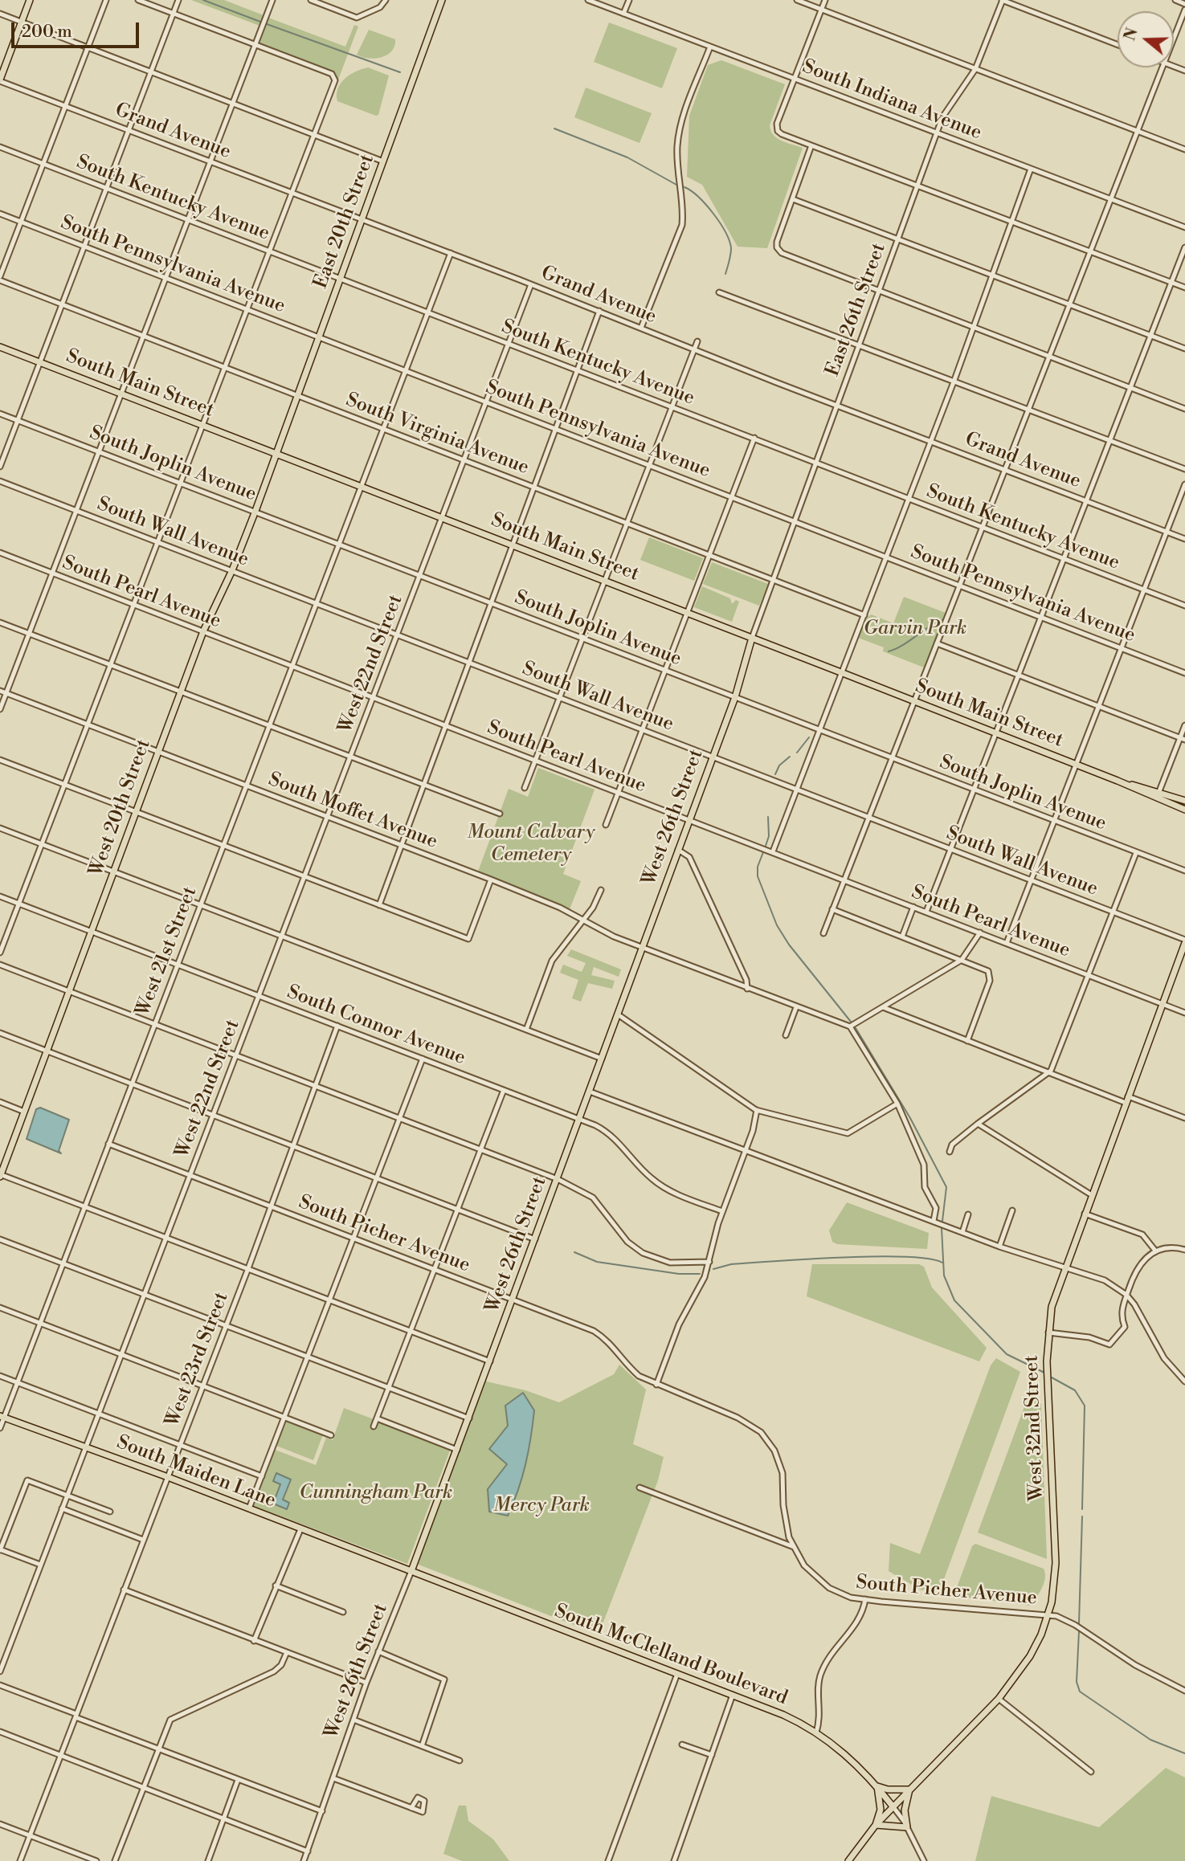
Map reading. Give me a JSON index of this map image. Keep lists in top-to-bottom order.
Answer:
{
  "streets": {
    "main road": [
      "East 20th Street",
      "South Main Street",
      "West 20th Street",
      "West 26th Street",
      "West 32nd Street",
      "South Maiden Lane",
      "South McClelland Boulevard"
    ],
    "street": [
      "South Indiana Avenue",
      "Grand Avenue",
      "South Kentucky Avenue",
      "South Pennsylvania Avenue",
      "East 26th Street",
      "South Virginia Avenue",
      "South Joplin Avenue",
      "South Wall Avenue",
      "South Pearl Avenue",
      "West 22nd Street",
      "South Moffet Avenue",
      "West 21st Street",
      "South Connor Avenue",
      "South Picher Avenue",
      "West 23rd Street"
    ]
  },
  "crossings": [
    ["South Indiana Avenue", "East 26th Street"],
    ["Grand Avenue", "East 20th Street"],
    ["Grand Avenue", "East 26th Street"],
    ["Grand Avenue", "West 22nd Street"],
    ["Grand Avenue", "West 21st Street"],
    ["South Kentucky Avenue", "East 20th Street"],
    ["South Kentucky Avenue", "East 26th Street"],
    ["South Kentucky Avenue", "West 22nd Street"],
    ["South Kentucky Avenue", "West 21st Street"],
    ["East 20th Street", "South Pennsylvania Avenue"],
    ["East 20th Street", "South Main Street"],
    ["East 20th Street", "South Virginia Avenue"],
    ["East 20th Street", "West 20th Street"],
    ["South Pennsylvania Avenue", "East 26th Street"],
    ["South Pennsylvania Avenue", "West 22nd Street"],
    ["South Pennsylvania Avenue", "West 21st Street"],
    ["East 26th Street", "South Main Street"],
    ["East 26th Street", "South Virginia Avenue"],
    ["East 26th Street", "West 26th Street"],
    ["South Main Street", "West 22nd Street"],
    ["South Main Street", "West 20th Street"],
    ["South Main Street", "West 26th Street"],
    ["South Main Street", "West 21st Street"],
    ["South Virginia Avenue", "West 22nd Street"],
    ["South Virginia Avenue", "West 21st Street"],
    ["South Joplin Avenue", "West 22nd Street"],
    ["South Joplin Avenue", "West 20th Street"],
    ["South Joplin Avenue", "West 26th Street"],
    ["South Joplin Avenue", "West 21st Street"],
    ["South Wall Avenue", "West 22nd Street"],
    ["South Wall Avenue", "West 20th Street"],
    ["South Wall Avenue", "West 26th Street"],
    ["South Wall Avenue", "West 21st Street"],
    ["South Wall Avenue", "West 32nd Street"],
    ["South Pearl Avenue", "West 22nd Street"],
    ["South Pearl Avenue", "West 20th Street"],
    ["South Pearl Avenue", "West 26th Street"],
    ["South Pearl Avenue", "West 21st Street"],
    ["South Pearl Avenue", "West 32nd Street"],
    ["West 22nd Street", "South Moffet Avenue"],
    ["West 22nd Street", "South Connor Avenue"],
    ["West 22nd Street", "South Picher Avenue"],
    ["West 22nd Street", "South Maiden Lane"],
    ["West 20th Street", "South Moffet Avenue"],
    ["West 20th Street", "South Connor Avenue"],
    ["South Moffet Avenue", "West 26th Street"],
    ["South Moffet Avenue", "West 21st Street"],
    ["West 26th Street", "South Connor Avenue"],
    ["West 26th Street", "South Picher Avenue"],
    ["West 26th Street", "South Maiden Lane"],
    ["West 26th Street", "South McClelland Boulevard"],
    ["West 21st Street", "South Connor Avenue"],
    ["West 21st Street", "South Picher Avenue"],
    ["West 21st Street", "South Maiden Lane"],
    ["South Connor Avenue", "West 23rd Street"],
    ["South Picher Avenue", "West 23rd Street"],
    ["South Picher Avenue", "West 32nd Street"],
    ["West 23rd Street", "South Maiden Lane"],
    ["West 32nd Street", "South McClelland Boulevard"],
    ["South Maiden Lane", "South McClelland Boulevard"]
  ],
  "parks": [
    "Garvin Park",
    "Mount Calvary Cemetery",
    "Cunningham Park",
    "Mercy Park"
  ],
  "scale_bar": "200 m",
  "north": "left"
}
